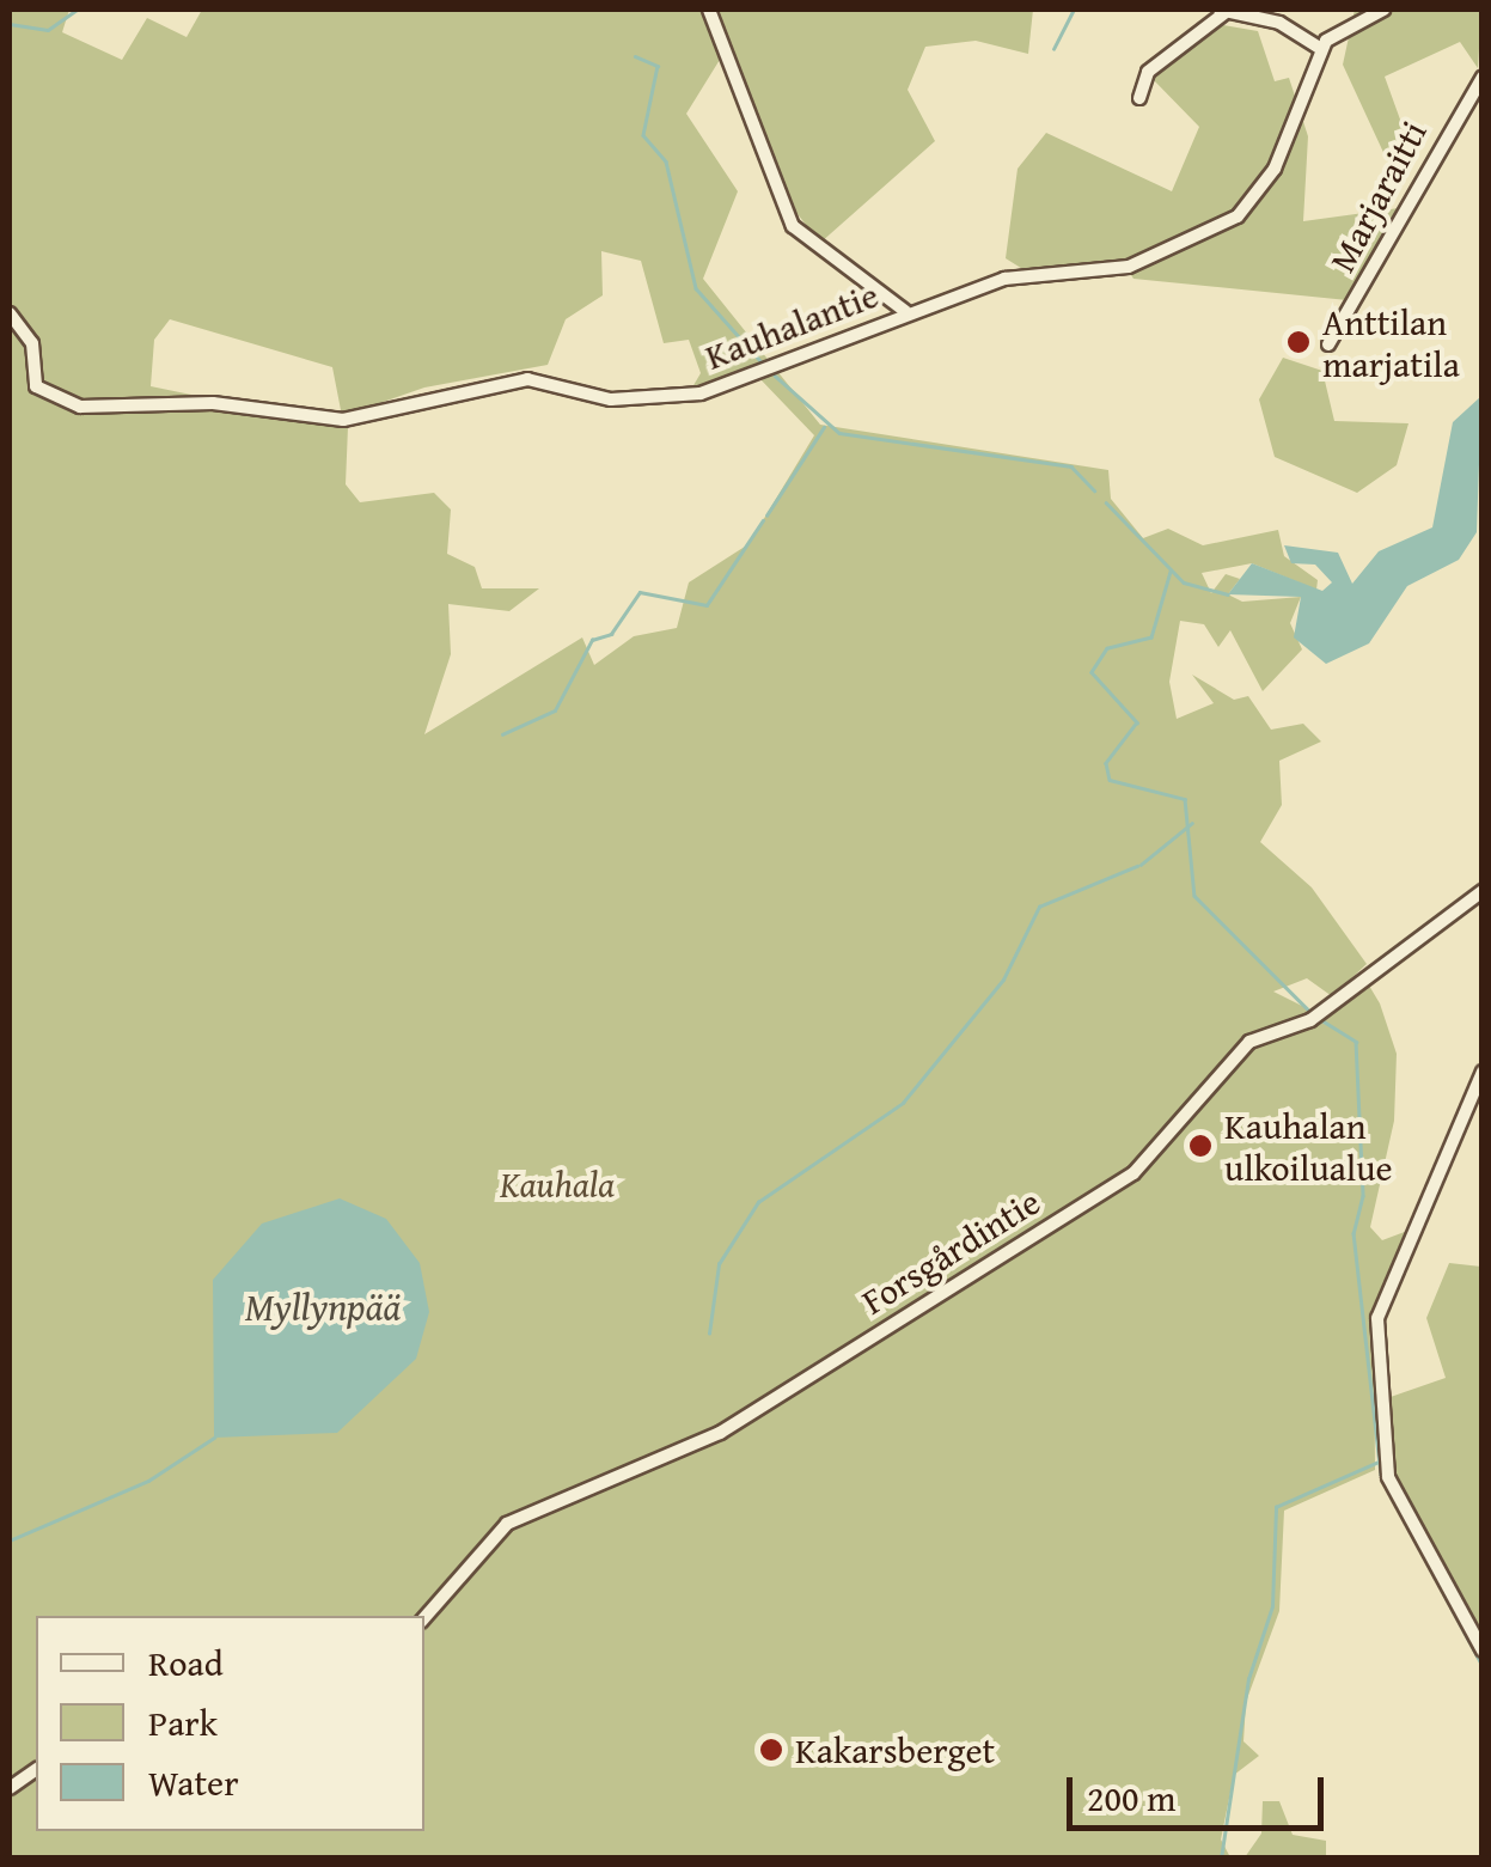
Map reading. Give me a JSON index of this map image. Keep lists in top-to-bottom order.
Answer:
{
  "streets": {
    "street": ["Marjaraitti", "Kauhalantie", "Forsgårdintie"]
  },
  "water": ["Myllynpää"],
  "parks": ["Kauhala"],
  "places": ["Anttilan marjatila", "Kauhalan ulkoilualue", "Kakarsberget"],
  "legend": ["Road", "Park", "Water"],
  "scale_bar": "200 m"
}
